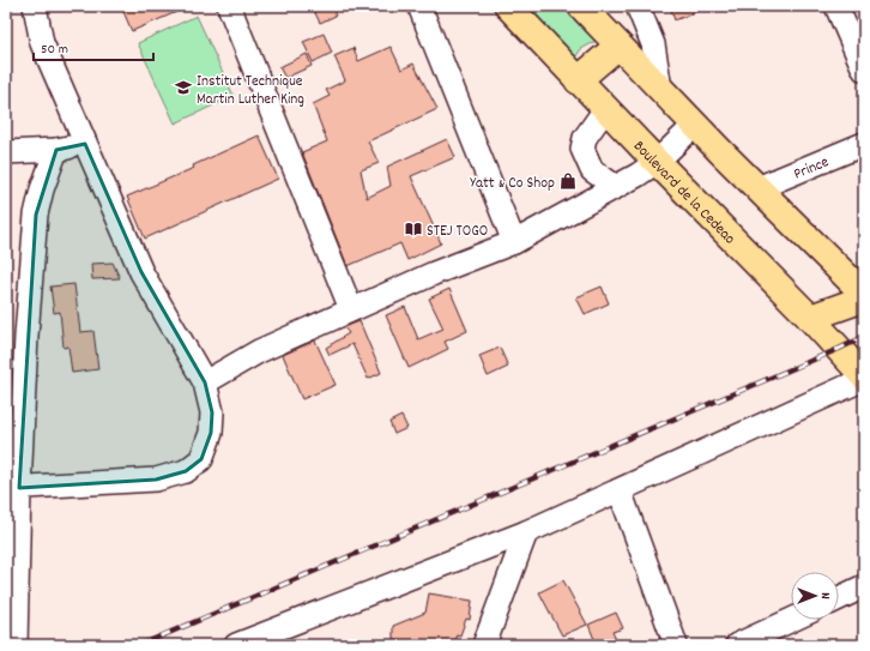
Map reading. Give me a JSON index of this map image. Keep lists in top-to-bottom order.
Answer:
{
  "streets": {
    "main road": ["Boulevard de la Cedeao"],
    "street": ["Prince"]
  },
  "places": {
    "school or university": ["Institut Technique Martin Luther King"],
    "shop": ["Yatt & Co Shop"],
    "library": ["STEJ TOGO"]
  },
  "scale_bar": "50 m",
  "north": "right"
}
